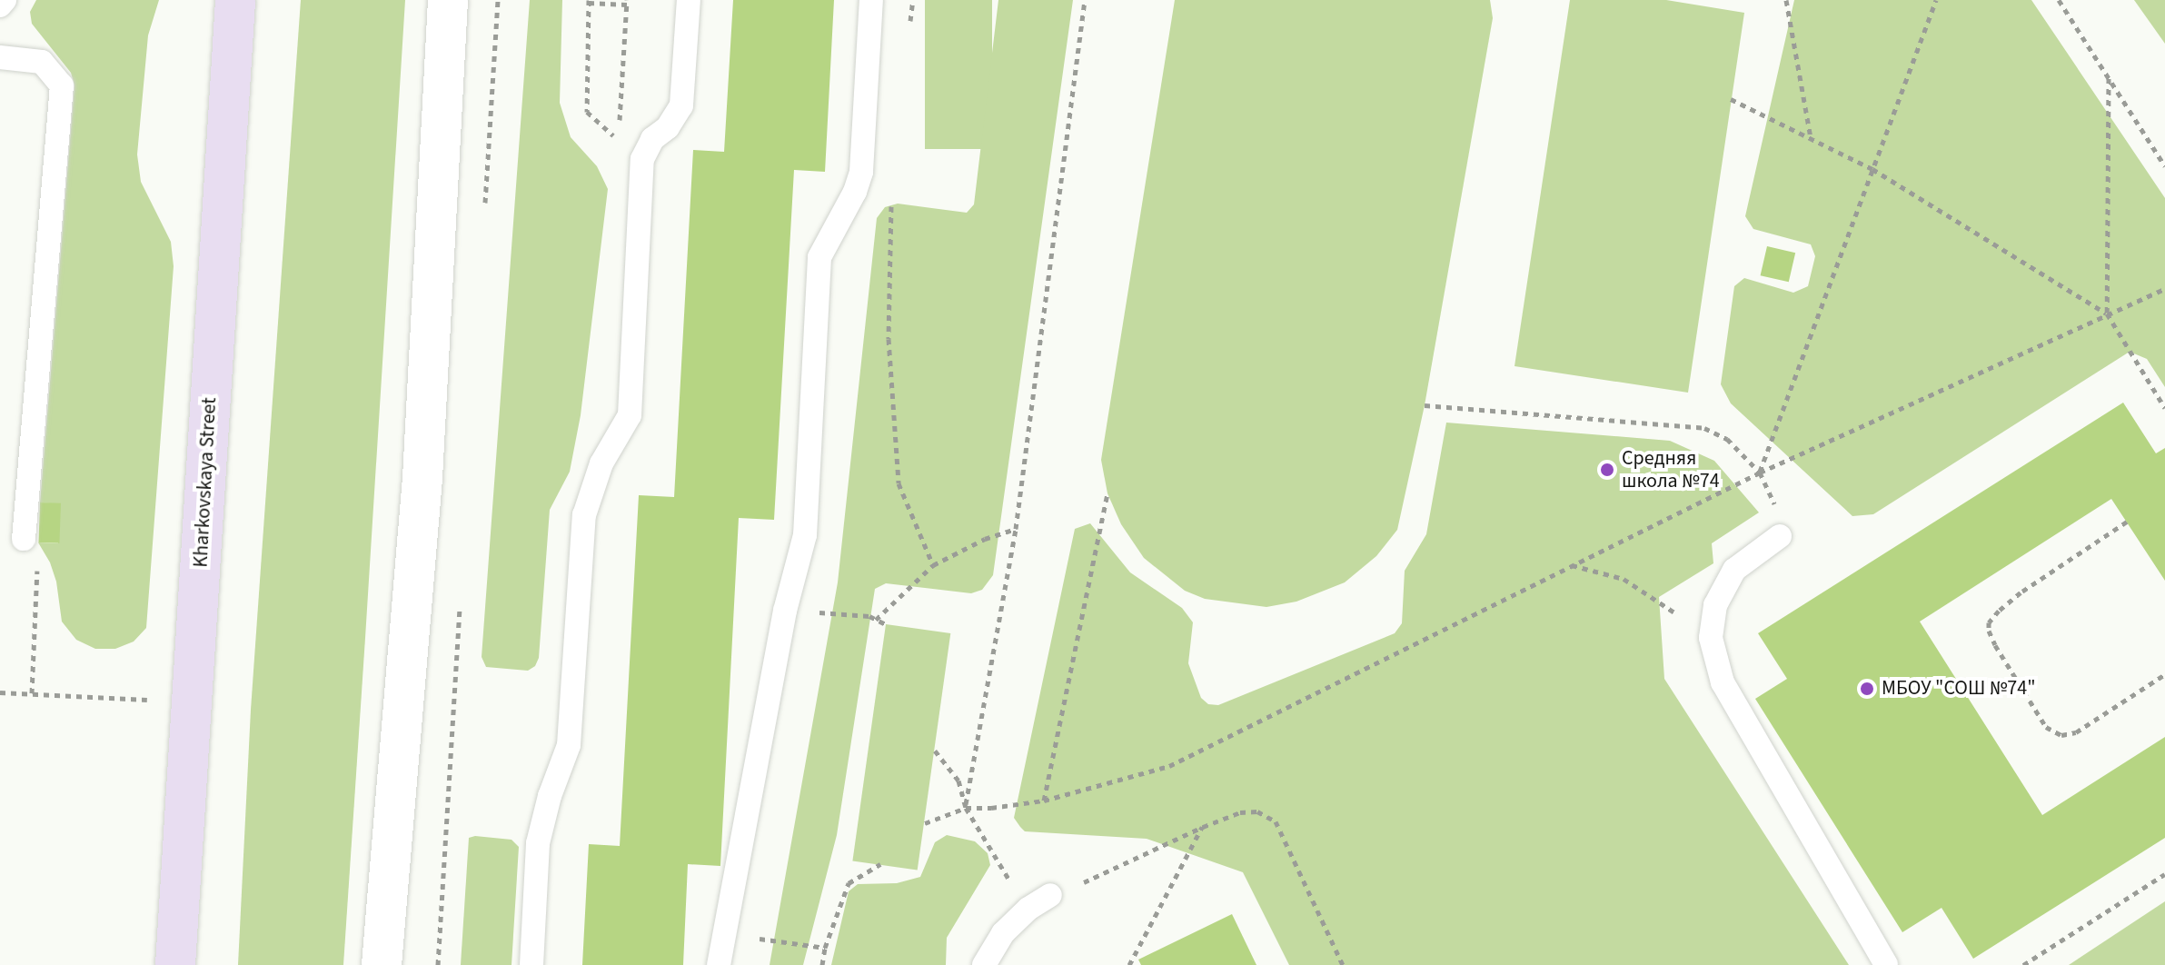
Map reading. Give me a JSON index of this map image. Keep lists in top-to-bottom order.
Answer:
{
  "streets": {
    "main road": ["Kharkovskaya Street"]
  },
  "places": ["Средняя школа №74", "МБОУ \"СОШ №74\""]
}
